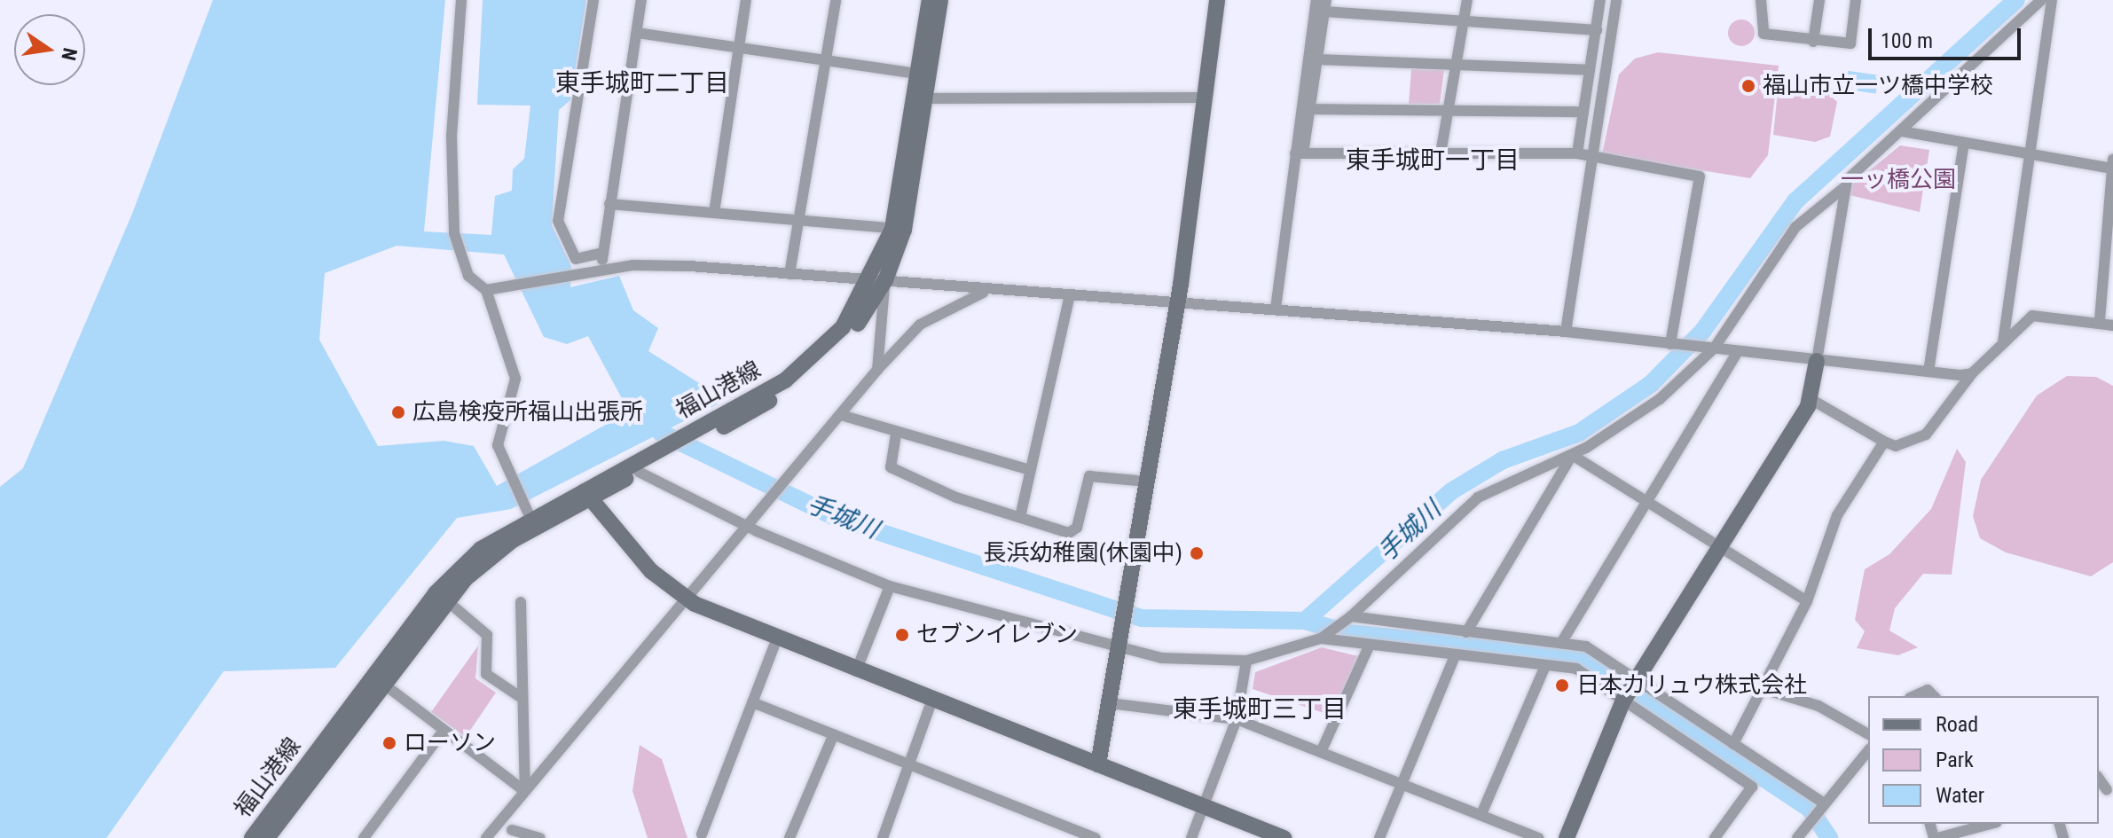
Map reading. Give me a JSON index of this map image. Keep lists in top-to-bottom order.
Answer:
{
  "streets": {
    "street": ["福山港線"]
  },
  "districts": ["東手城町二丁目", "東手城町一丁目", "東手城町三丁目"],
  "water": ["手城川"],
  "parks": ["一ッ橋公園"],
  "places": [
    "福山市立一ツ橋中学校",
    "広島検疫所福山出張所",
    "長浜幼稚園(休園中)",
    "セブンイレブン",
    "日本カリュウ株式会社",
    "ローソン"
  ],
  "legend": ["Road", "Park", "Water"],
  "scale_bar": "100 m",
  "north": "right"
}
